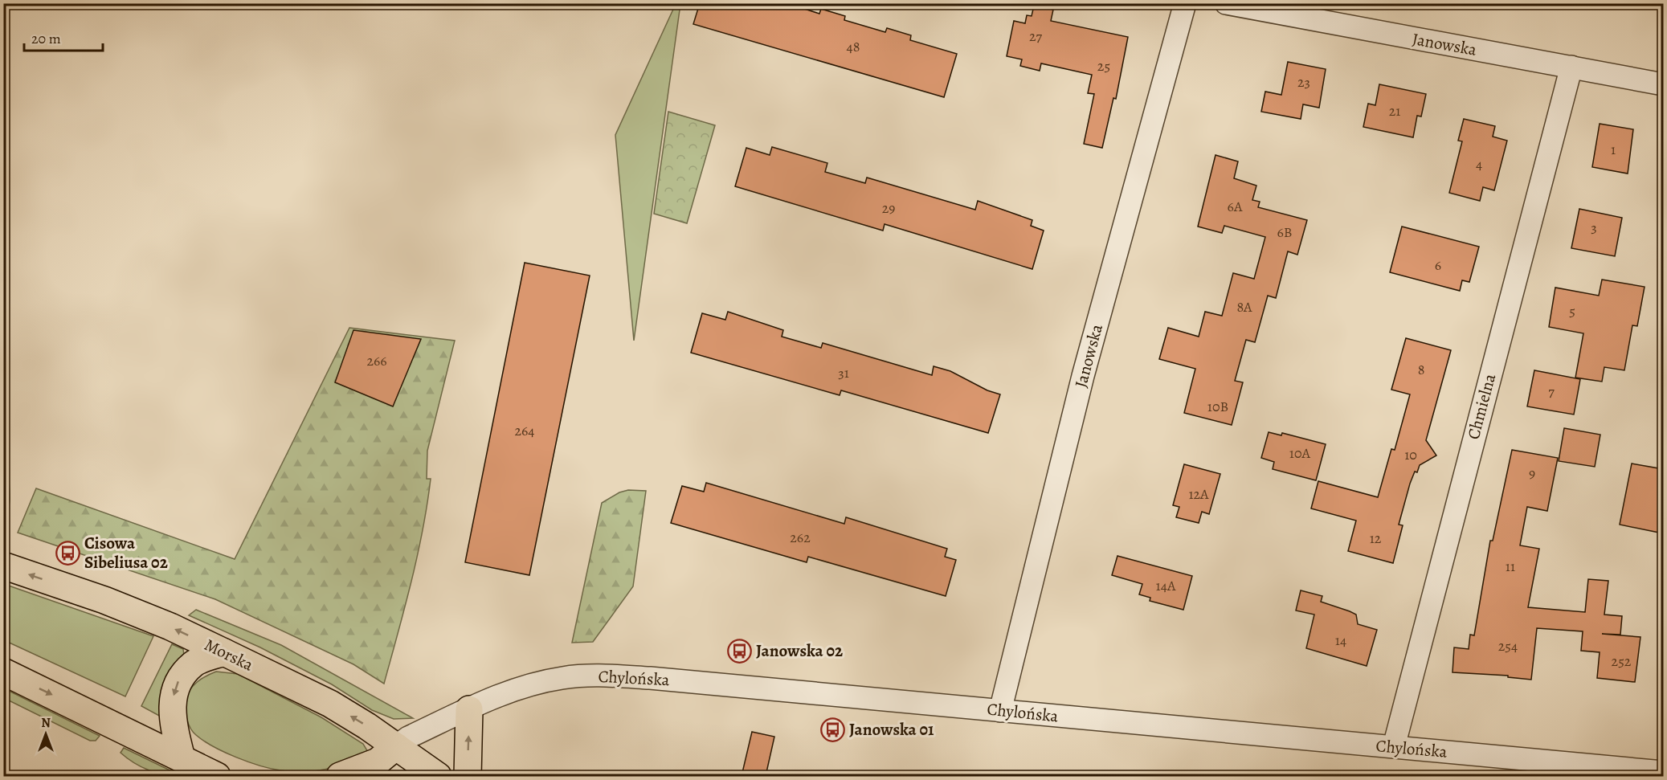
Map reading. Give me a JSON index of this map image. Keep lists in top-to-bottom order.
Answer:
{
  "streets": {
    "main road": ["Morska"],
    "street": ["Janowska", "Chmielna", "Chylońska"]
  },
  "crossings": [
    ["Janowska", "Chmielna"],
    ["Janowska", "Chylońska"],
    ["Chmielna", "Chylońska"],
    ["Morska", "Chylońska"]
  ],
  "places": {
    "bus stop": ["Cisowa Sibeliusa 02", "Janowska 02", "Janowska 01"]
  },
  "house_numbers": [
    "27",
    "48",
    "25",
    "23",
    "21",
    "1",
    "4",
    "6A",
    "29",
    "3",
    "6B",
    "6",
    "8A",
    "5",
    "266",
    "8",
    "31",
    "7",
    "10B",
    "264",
    "10A",
    "10",
    "9",
    "12A",
    "262",
    "12",
    "11",
    "14A",
    "14",
    "254",
    "252"
  ],
  "scale_bar": "20 m",
  "north": "top"
}
